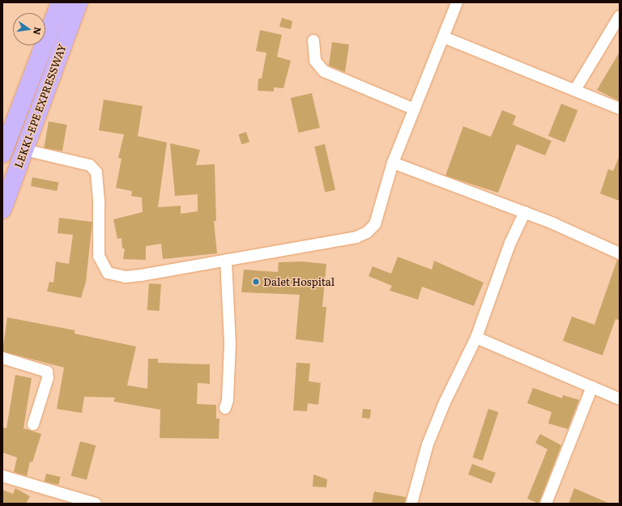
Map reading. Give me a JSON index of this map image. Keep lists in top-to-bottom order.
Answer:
{
  "streets": {
    "highway": ["LEKKI-EPE EXPRESSWAY"]
  },
  "places": ["Dalet Hospital"],
  "north": "right"
}
